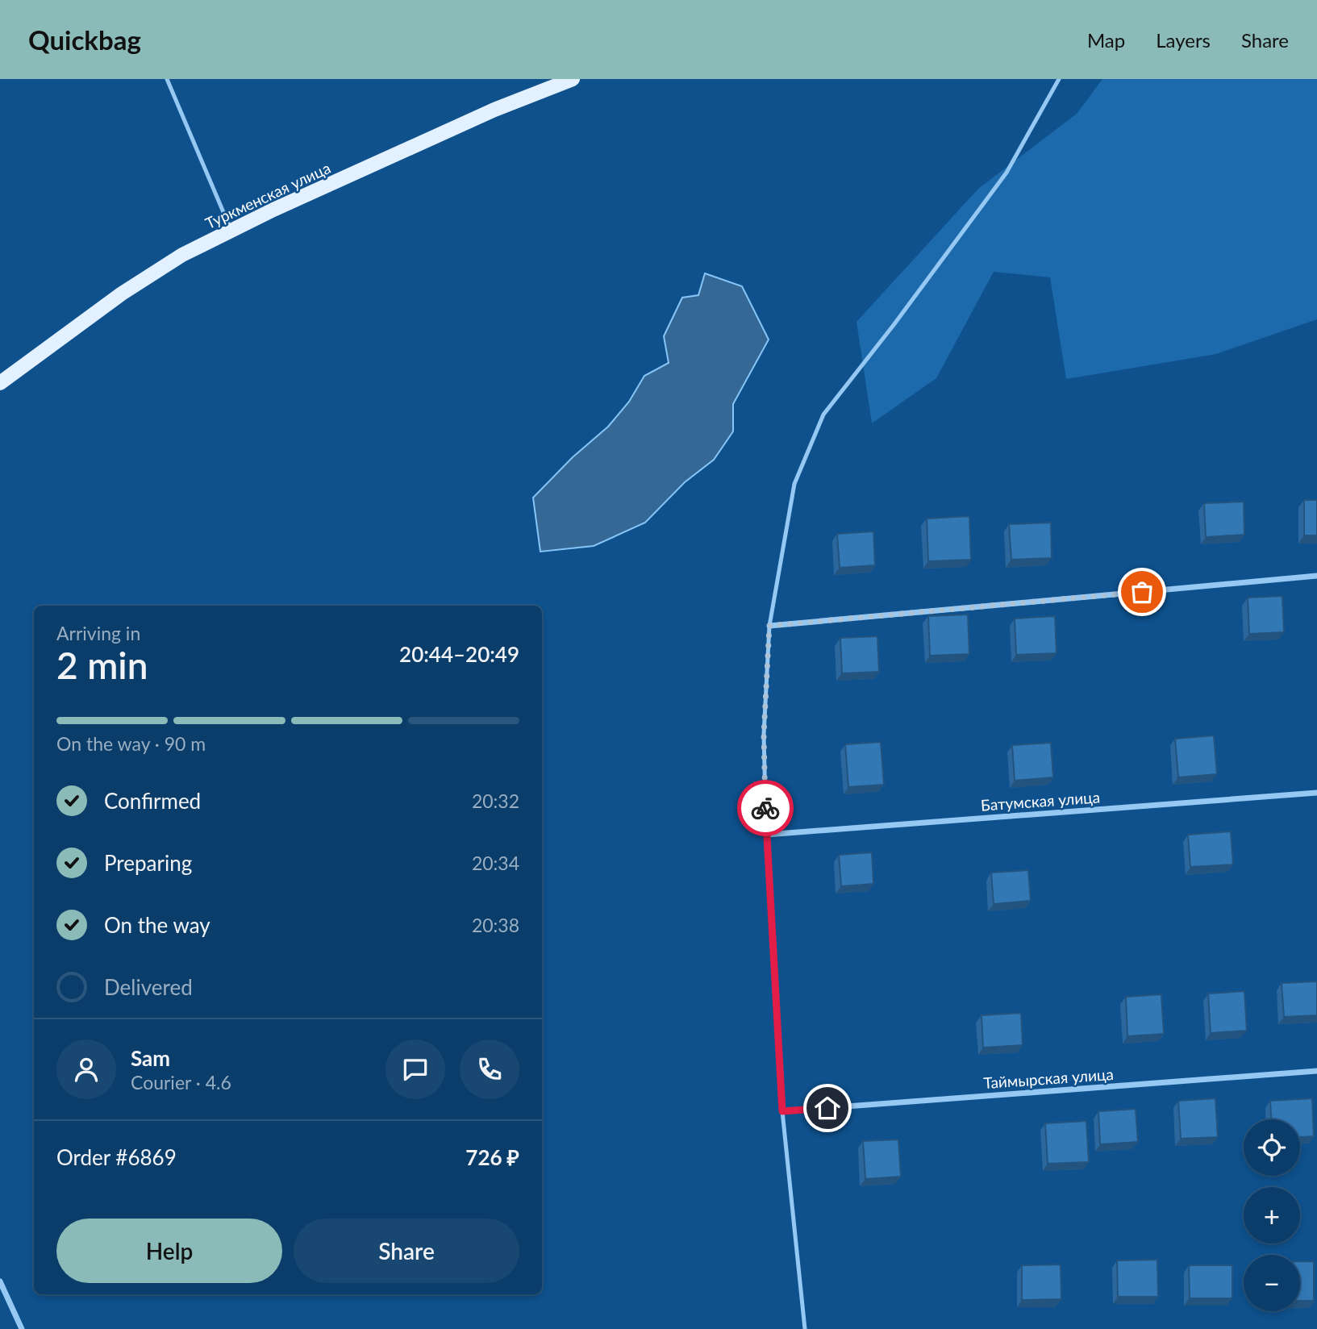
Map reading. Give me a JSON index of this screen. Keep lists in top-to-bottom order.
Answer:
{
  "streets": {
    "main road": ["Туркменская улица"],
    "street": ["Батумская улица", "Таймырская улица"]
  },
  "page": {
    "header": "Quickbag",
    "nav": ["Map", "Layers", "Share"],
    "heading": ["2 min", "Arriving in", "20:44–20:49"],
    "panel": [
      "Sam",
      "Courier · 4.6",
      "Order #6869",
      "726 ₽"
    ],
    "bar": "On the way · 90 m",
    "list": [
      ["Confirmed", "20:32"],
      ["Preparing", "20:34"],
      ["On the way", "20:38"],
      "Delivered"
    ],
    "map_buttons": ["+", "−"],
    "buttons": ["Help", "Share"]
  }
}
